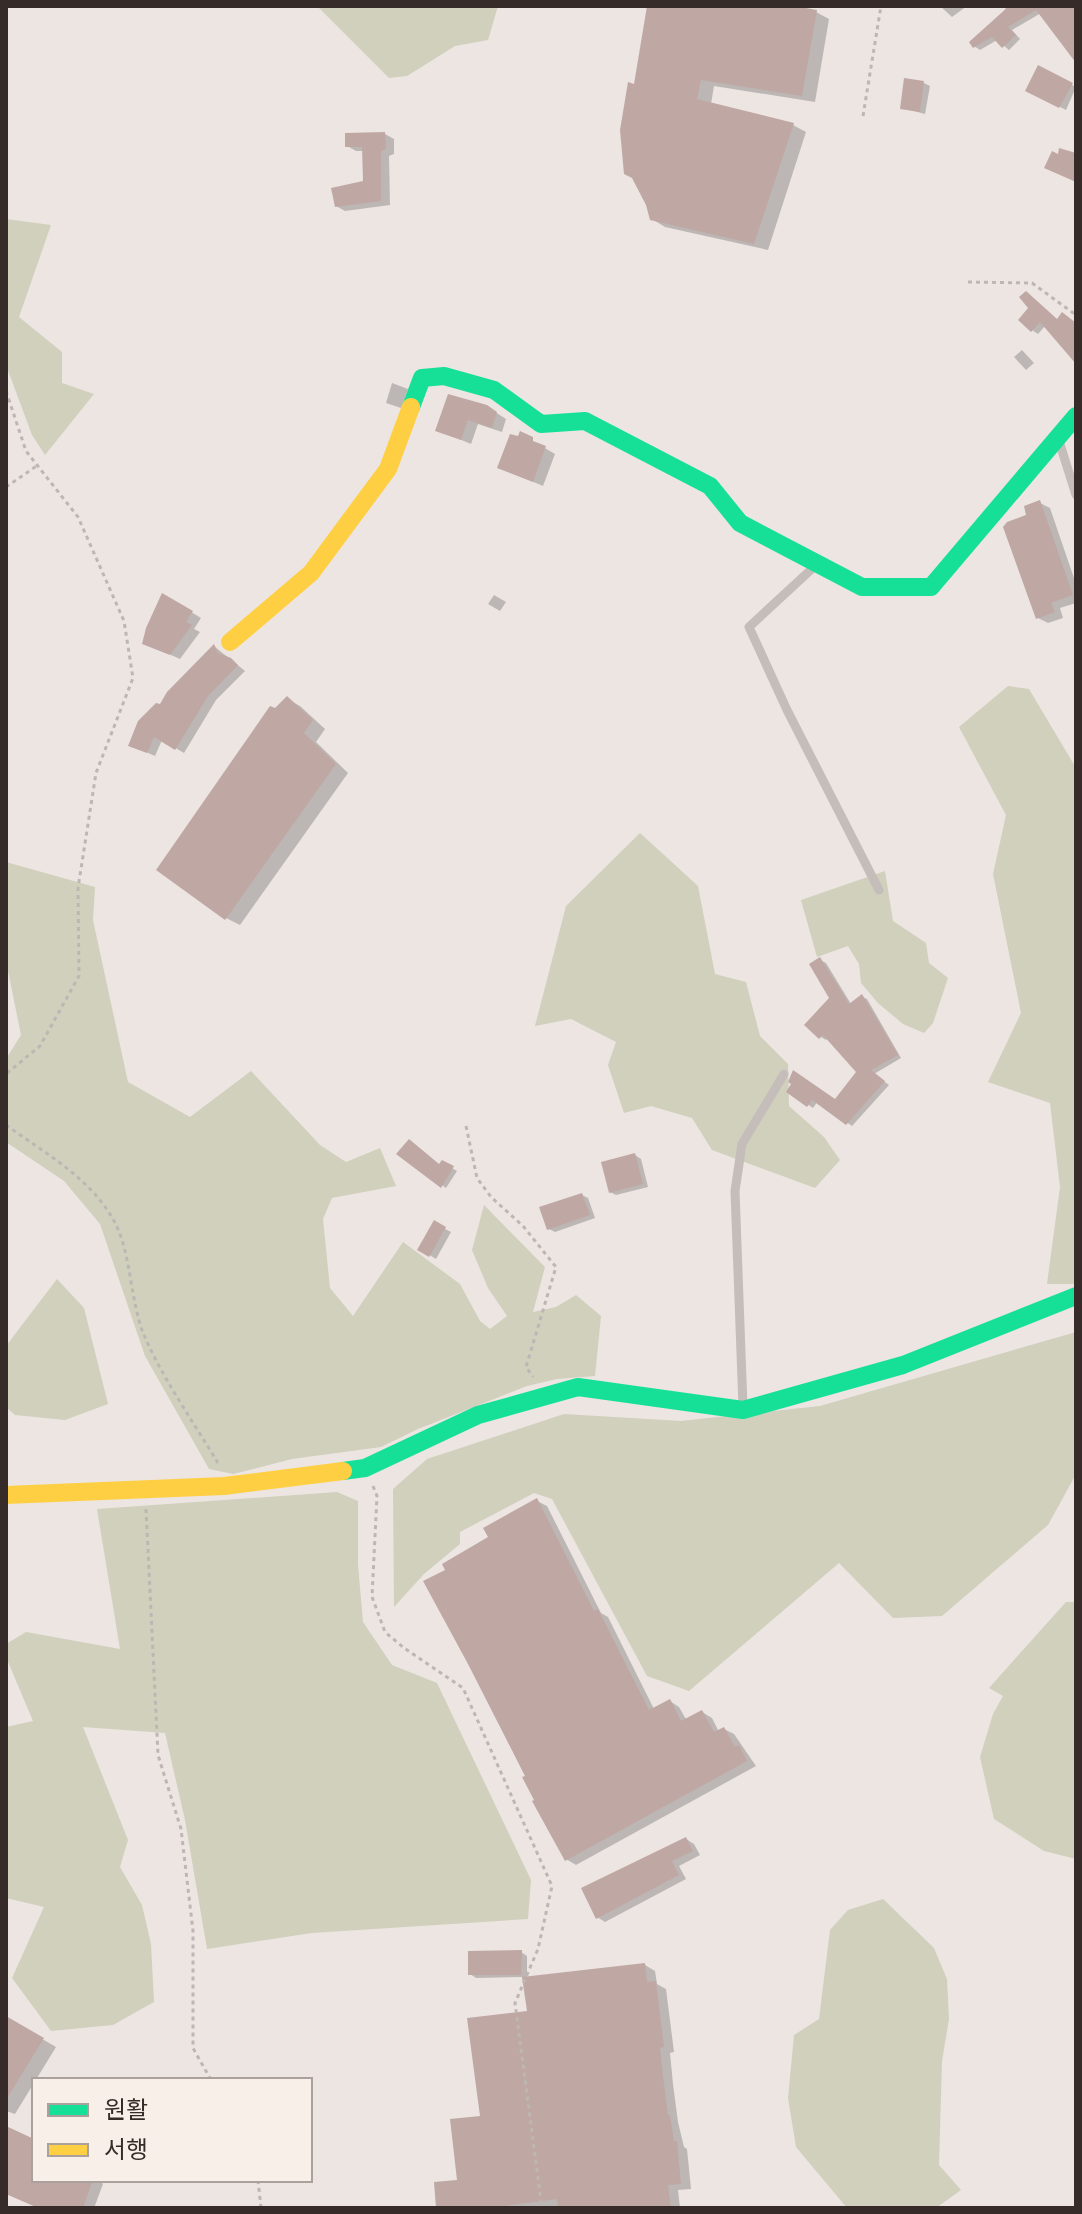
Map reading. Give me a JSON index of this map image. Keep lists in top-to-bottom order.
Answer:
{
  "legend": ["원활", "서행"]
}
